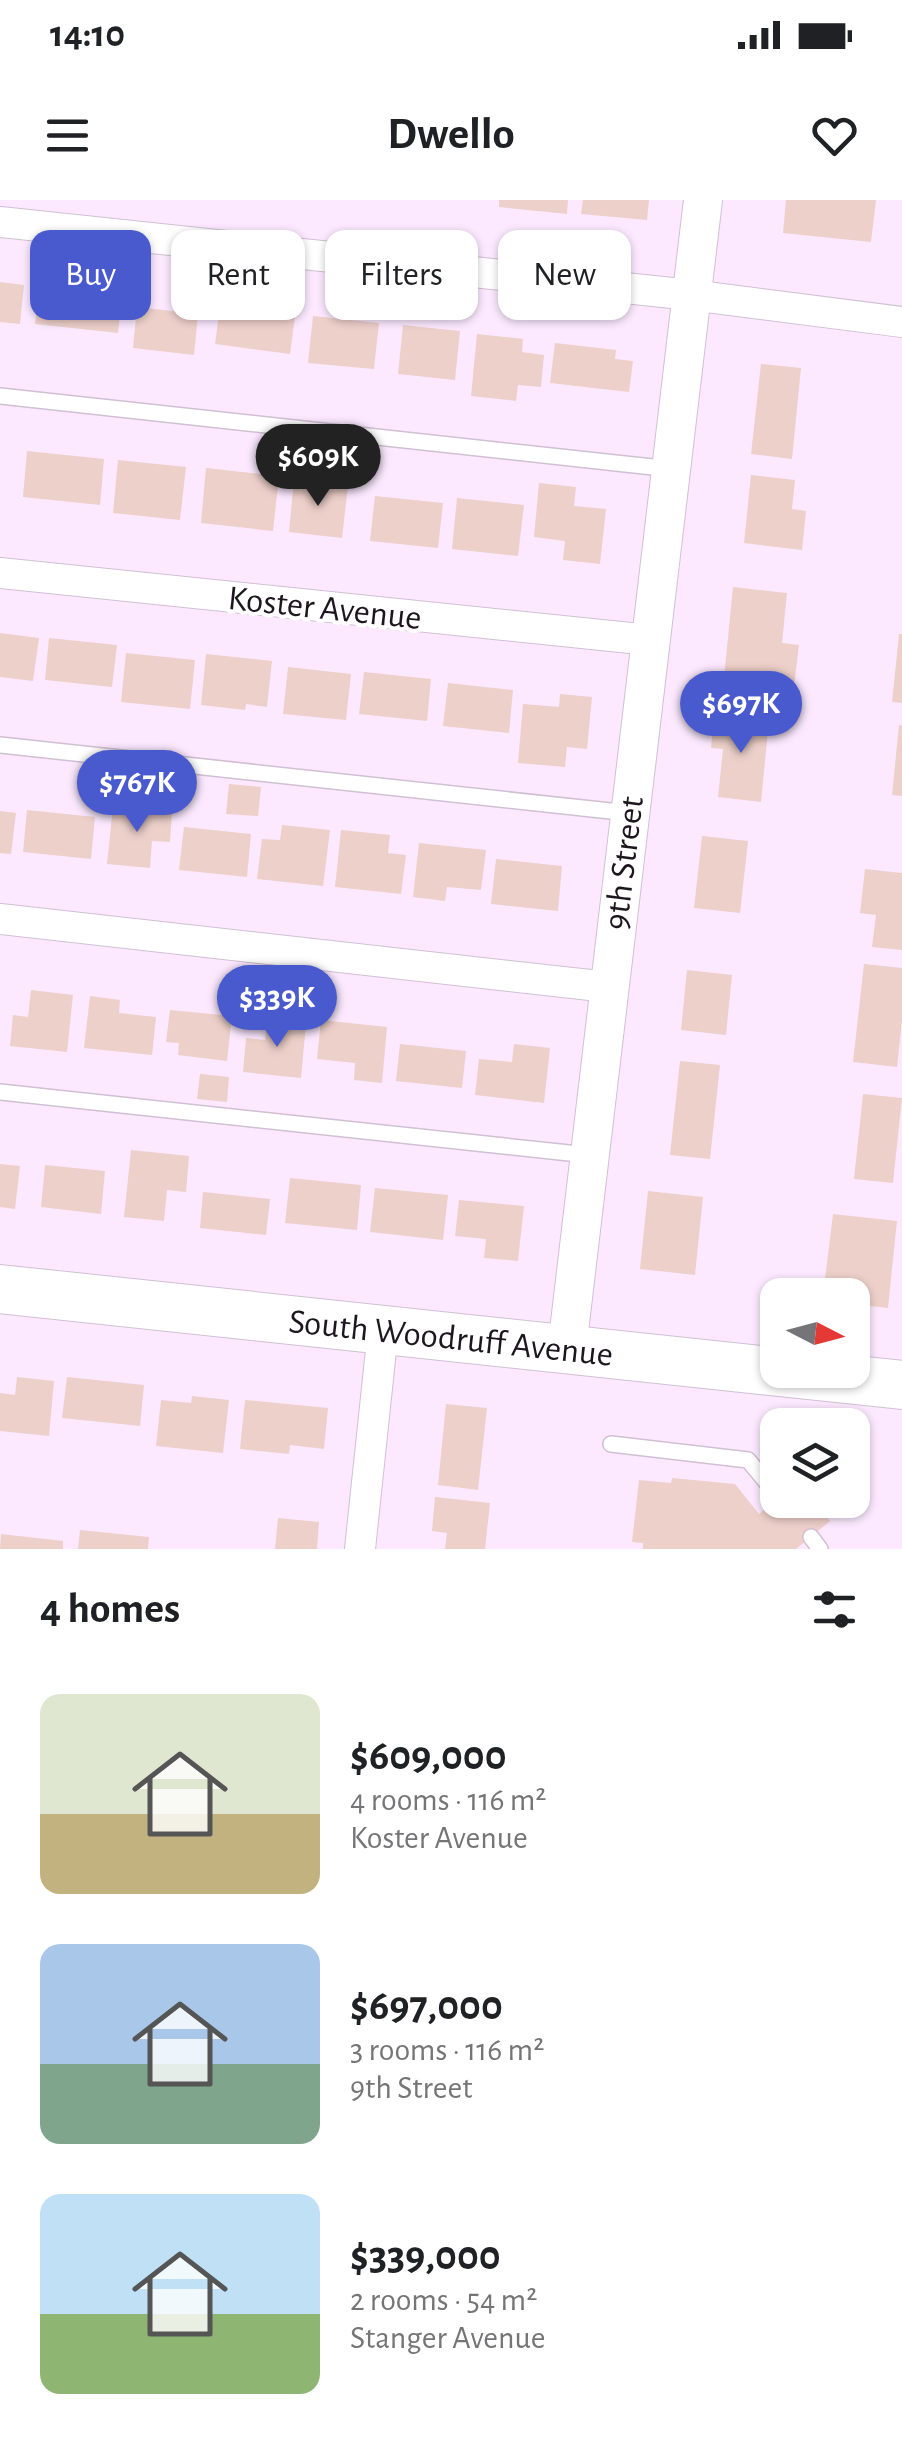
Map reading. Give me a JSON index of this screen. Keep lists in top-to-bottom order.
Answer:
{
  "streets": {
    "main road": ["South Woodruff Avenue"],
    "street": ["Koster Avenue", "9th Street"]
  },
  "crossings": [
    ["Koster Avenue", "9th Street"],
    ["9th Street", "South Woodruff Avenue"]
  ],
  "north": "right",
  "page": {
    "status": "14:10",
    "header": "Dwello",
    "chip": [
      "Buy",
      "Rent",
      "Filters",
      "New"
    ],
    "price": [
      "$609K",
      "$697K",
      "$767K",
      "$339K"
    ],
    "heading": "4 homes",
    "list": [
      {
        "name": "$609,000",
        "note": "4 rooms · 116 m² · Koster Avenue"
      },
      {
        "name": "$697,000",
        "note": "3 rooms · 116 m² · 9th Street"
      },
      {
        "name": "$339,000",
        "note": "2 rooms · 54 m² · Stanger Avenue"
      }
    ]
  }
}
